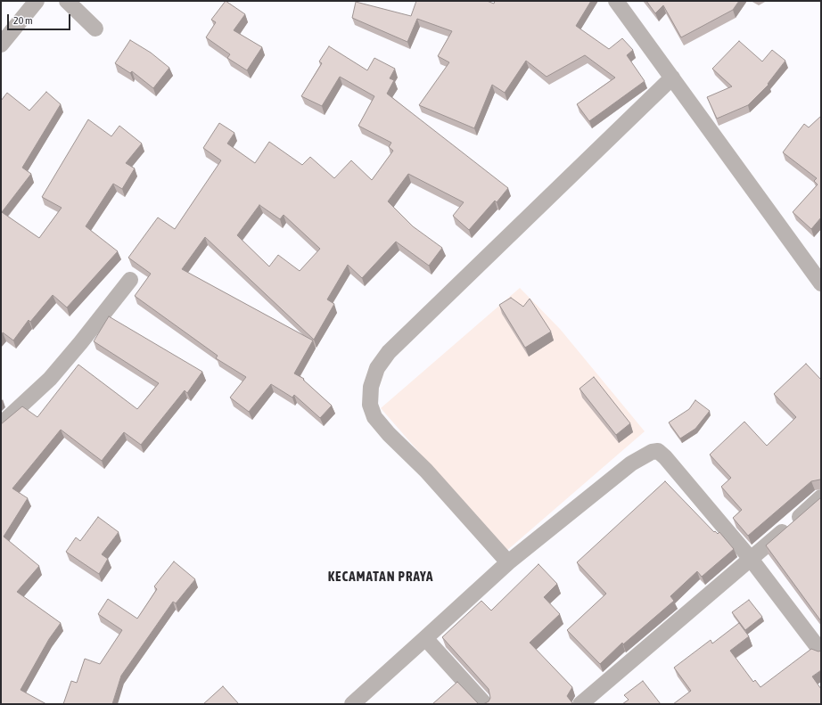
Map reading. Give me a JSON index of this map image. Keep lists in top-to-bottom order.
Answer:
{
  "districts": ["KECAMATAN PRAYA"],
  "scale_bar": "20 m"
}
